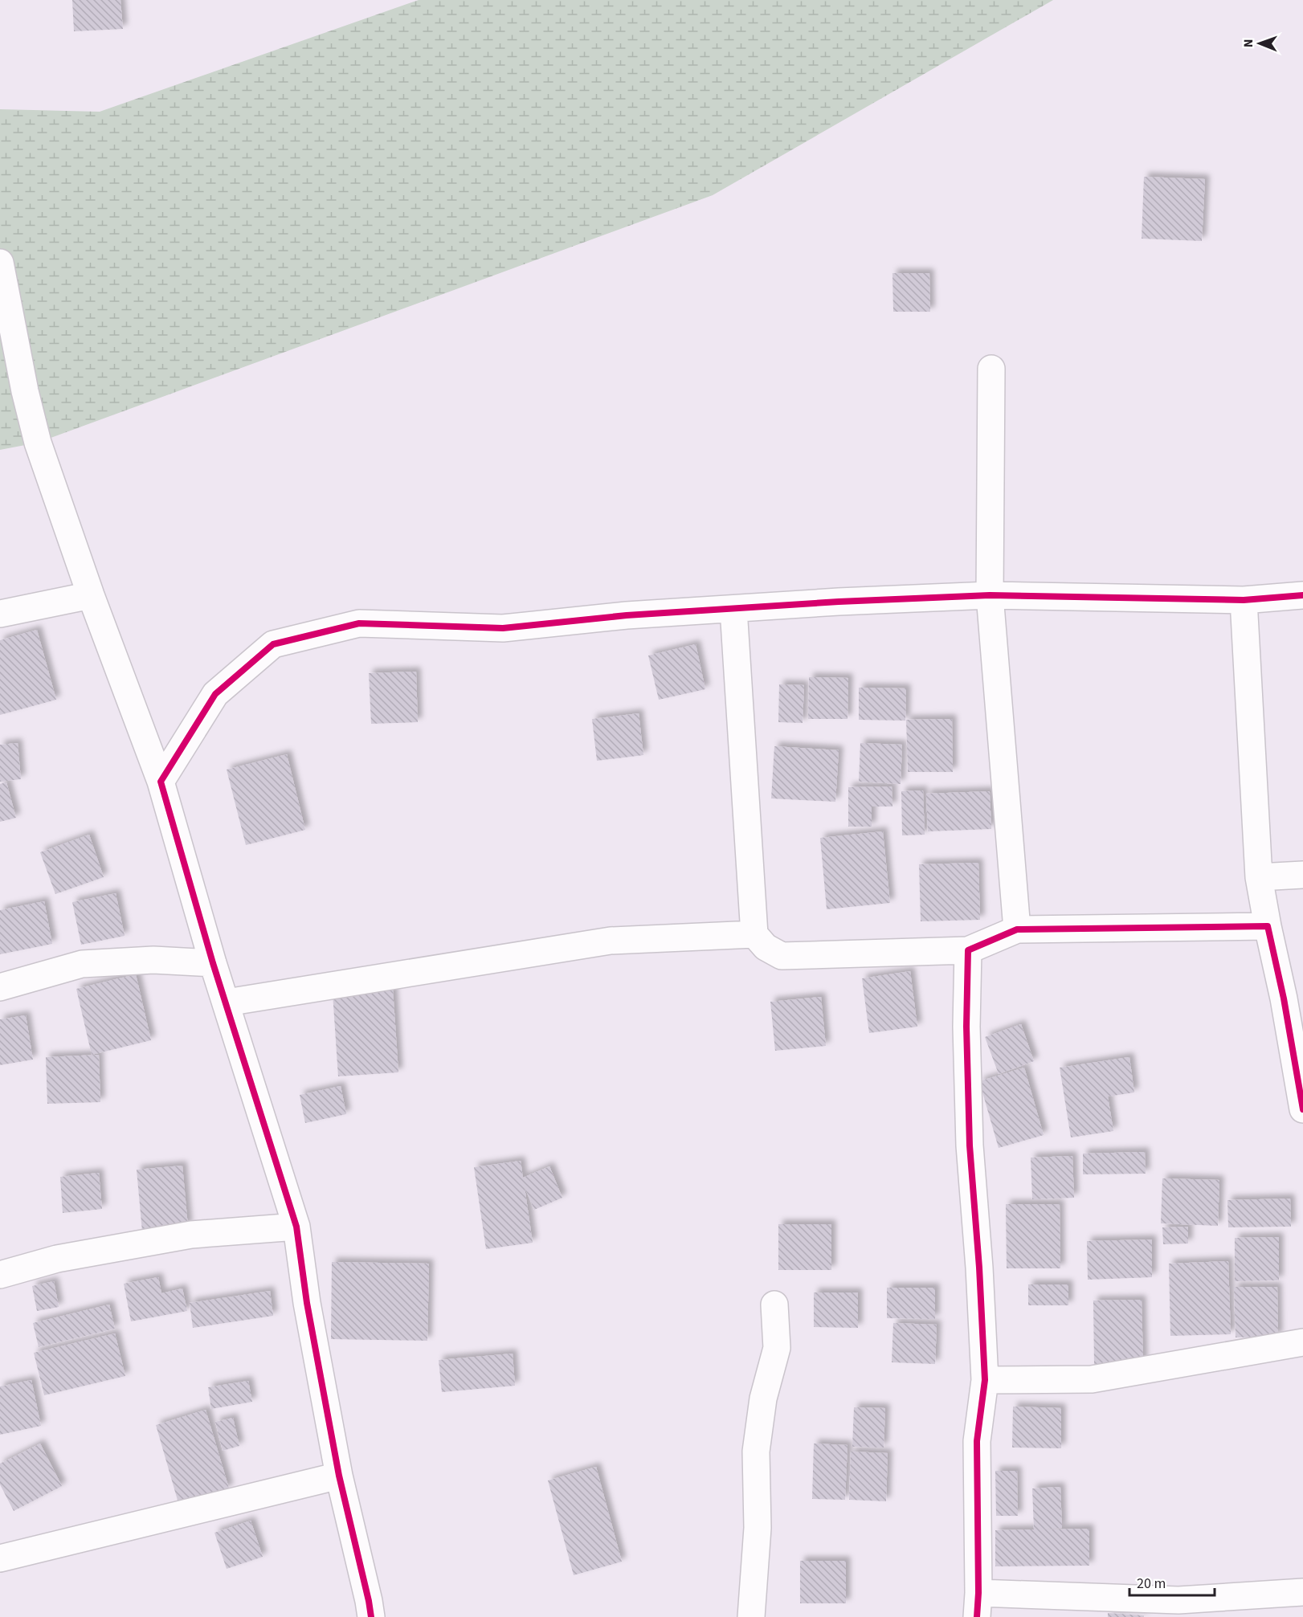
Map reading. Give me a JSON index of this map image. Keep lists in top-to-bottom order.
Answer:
{
  "scale_bar": "20 m",
  "north": "left"
}
